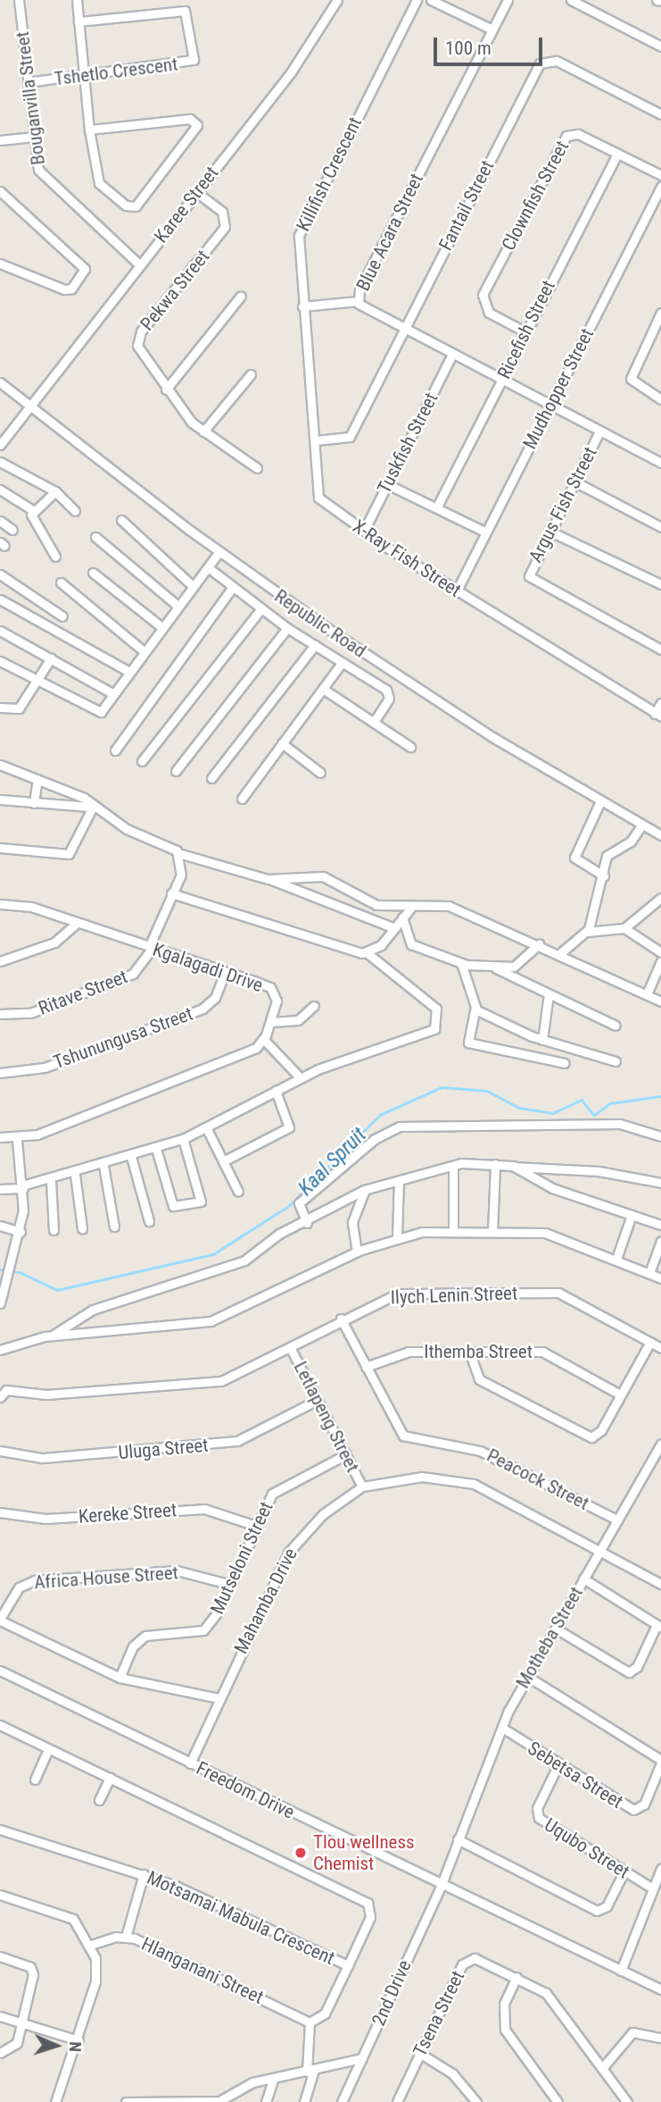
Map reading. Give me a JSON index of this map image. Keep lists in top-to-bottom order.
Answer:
{
  "streets": {
    "street": [
      "Tshetlo Crescent",
      "Bouganvilla Street",
      "Killifish Crescent",
      "Clownfish Street",
      "Karee Street",
      "Fantail Street",
      "Blue Acara Street",
      "Pekwa Street",
      "Ricefish Street",
      "Mudhopper Street",
      "Tuskfish Street",
      "Argus Fish Street",
      "X-Ray Fish Street",
      "Republic Road",
      "Kgalagadi Drive",
      "Ritave Street",
      "Tshunungusa Street",
      "Ilych Lenin Street",
      "Ithemba Street",
      "Letlapeng Street",
      "Uluga Street",
      "Peacock Street",
      "Kereke Street",
      "Mutseloni Street",
      "Africa House Street",
      "Mahamba Drive",
      "Motheba Street",
      "Sebetsa Street",
      "Freedom Drive",
      "Uqubo Street",
      "Motsamai Mabula Crescent",
      "Hlanganani Street",
      "2nd Drive",
      "Tsena Street"
    ]
  },
  "crossings": [
    ["Tshetlo Crescent", "Bouganvilla Street"],
    ["Bouganvilla Street", "Karee Street"],
    ["Killifish Crescent", "X-Ray Fish Street"],
    ["Clownfish Street", "Ricefish Street"],
    ["Karee Street", "Pekwa Street"],
    ["Karee Street", "Republic Road"],
    ["Fantail Street", "Blue Acara Street"],
    ["Fantail Street", "X-Ray Fish Street"],
    ["Blue Acara Street", "Ricefish Street"],
    ["Blue Acara Street", "Mudhopper Street"],
    ["Blue Acara Street", "Tuskfish Street"],
    ["Blue Acara Street", "Argus Fish Street"],
    ["Mudhopper Street", "X-Ray Fish Street"],
    ["Tuskfish Street", "X-Ray Fish Street"],
    ["Kgalagadi Drive", "Ritave Street"],
    ["Kgalagadi Drive", "Tshunungusa Street"],
    ["Ilych Lenin Street", "Letlapeng Street"],
    ["Ilych Lenin Street", "Peacock Street"],
    ["Ithemba Street", "Peacock Street"],
    ["Letlapeng Street", "Uluga Street"],
    ["Letlapeng Street", "Mutseloni Street"],
    ["Letlapeng Street", "Mahamba Drive"],
    ["Peacock Street", "Motheba Street"],
    ["Kereke Street", "Mutseloni Street"],
    ["Mutseloni Street", "Africa House Street"],
    ["Mahamba Drive", "Motheba Street"],
    ["Mahamba Drive", "Freedom Drive"],
    ["Motheba Street", "Sebetsa Street"],
    ["Motheba Street", "2nd Drive"],
    ["Sebetsa Street", "Uqubo Street"],
    ["Freedom Drive", "2nd Drive"]
  ],
  "water": ["Kaal Spruit"],
  "places": ["Tlou wellness Chemist"],
  "scale_bar": "100 m",
  "north": "right"
}
